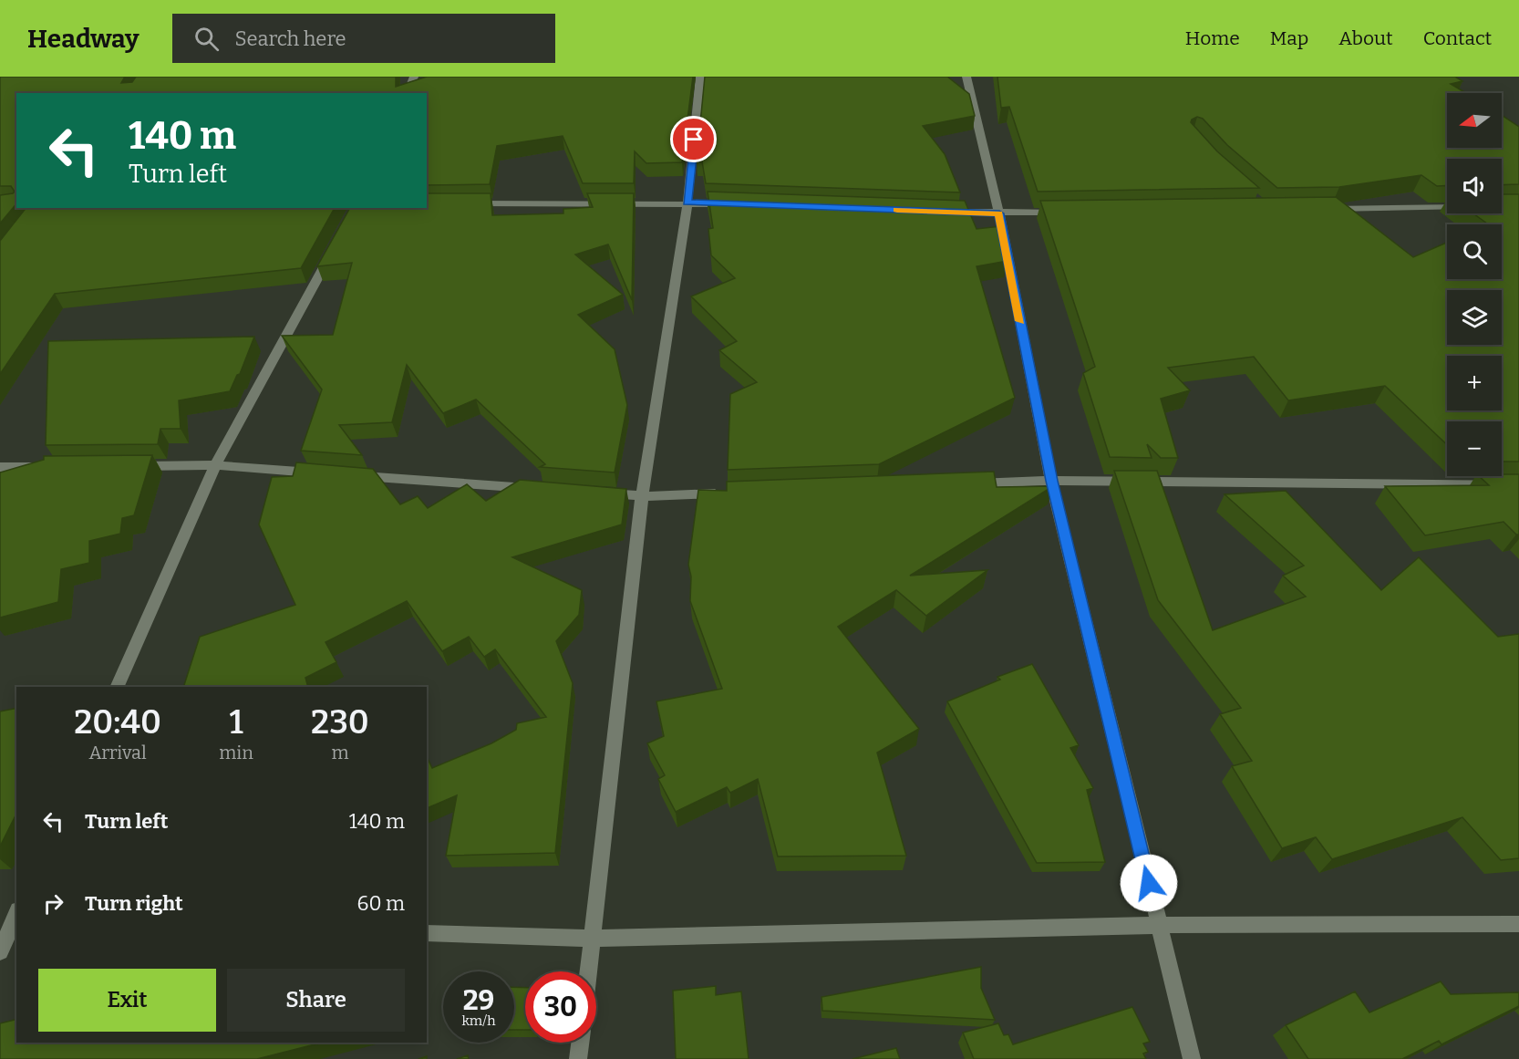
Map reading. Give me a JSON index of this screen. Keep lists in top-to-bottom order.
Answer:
{
  "north": "left",
  "page": {
    "header": "Headway",
    "search": "Search here",
    "nav": [
      "Home",
      "Map",
      "About",
      "Contact"
    ],
    "map_buttons": ["+", "−"],
    "turn": ["140 m", "Turn left"],
    "eta": [
      "20:40",
      "Arrival",
      "1",
      "min",
      "230",
      "m"
    ],
    "list": [
      {
        "name": "Turn left",
        "value": "140 m"
      },
      {
        "name": "Turn right",
        "value": "60 m"
      }
    ],
    "buttons": ["Exit", "Share"],
    "speed": "29 km/h",
    "limit": "30"
  }
}
